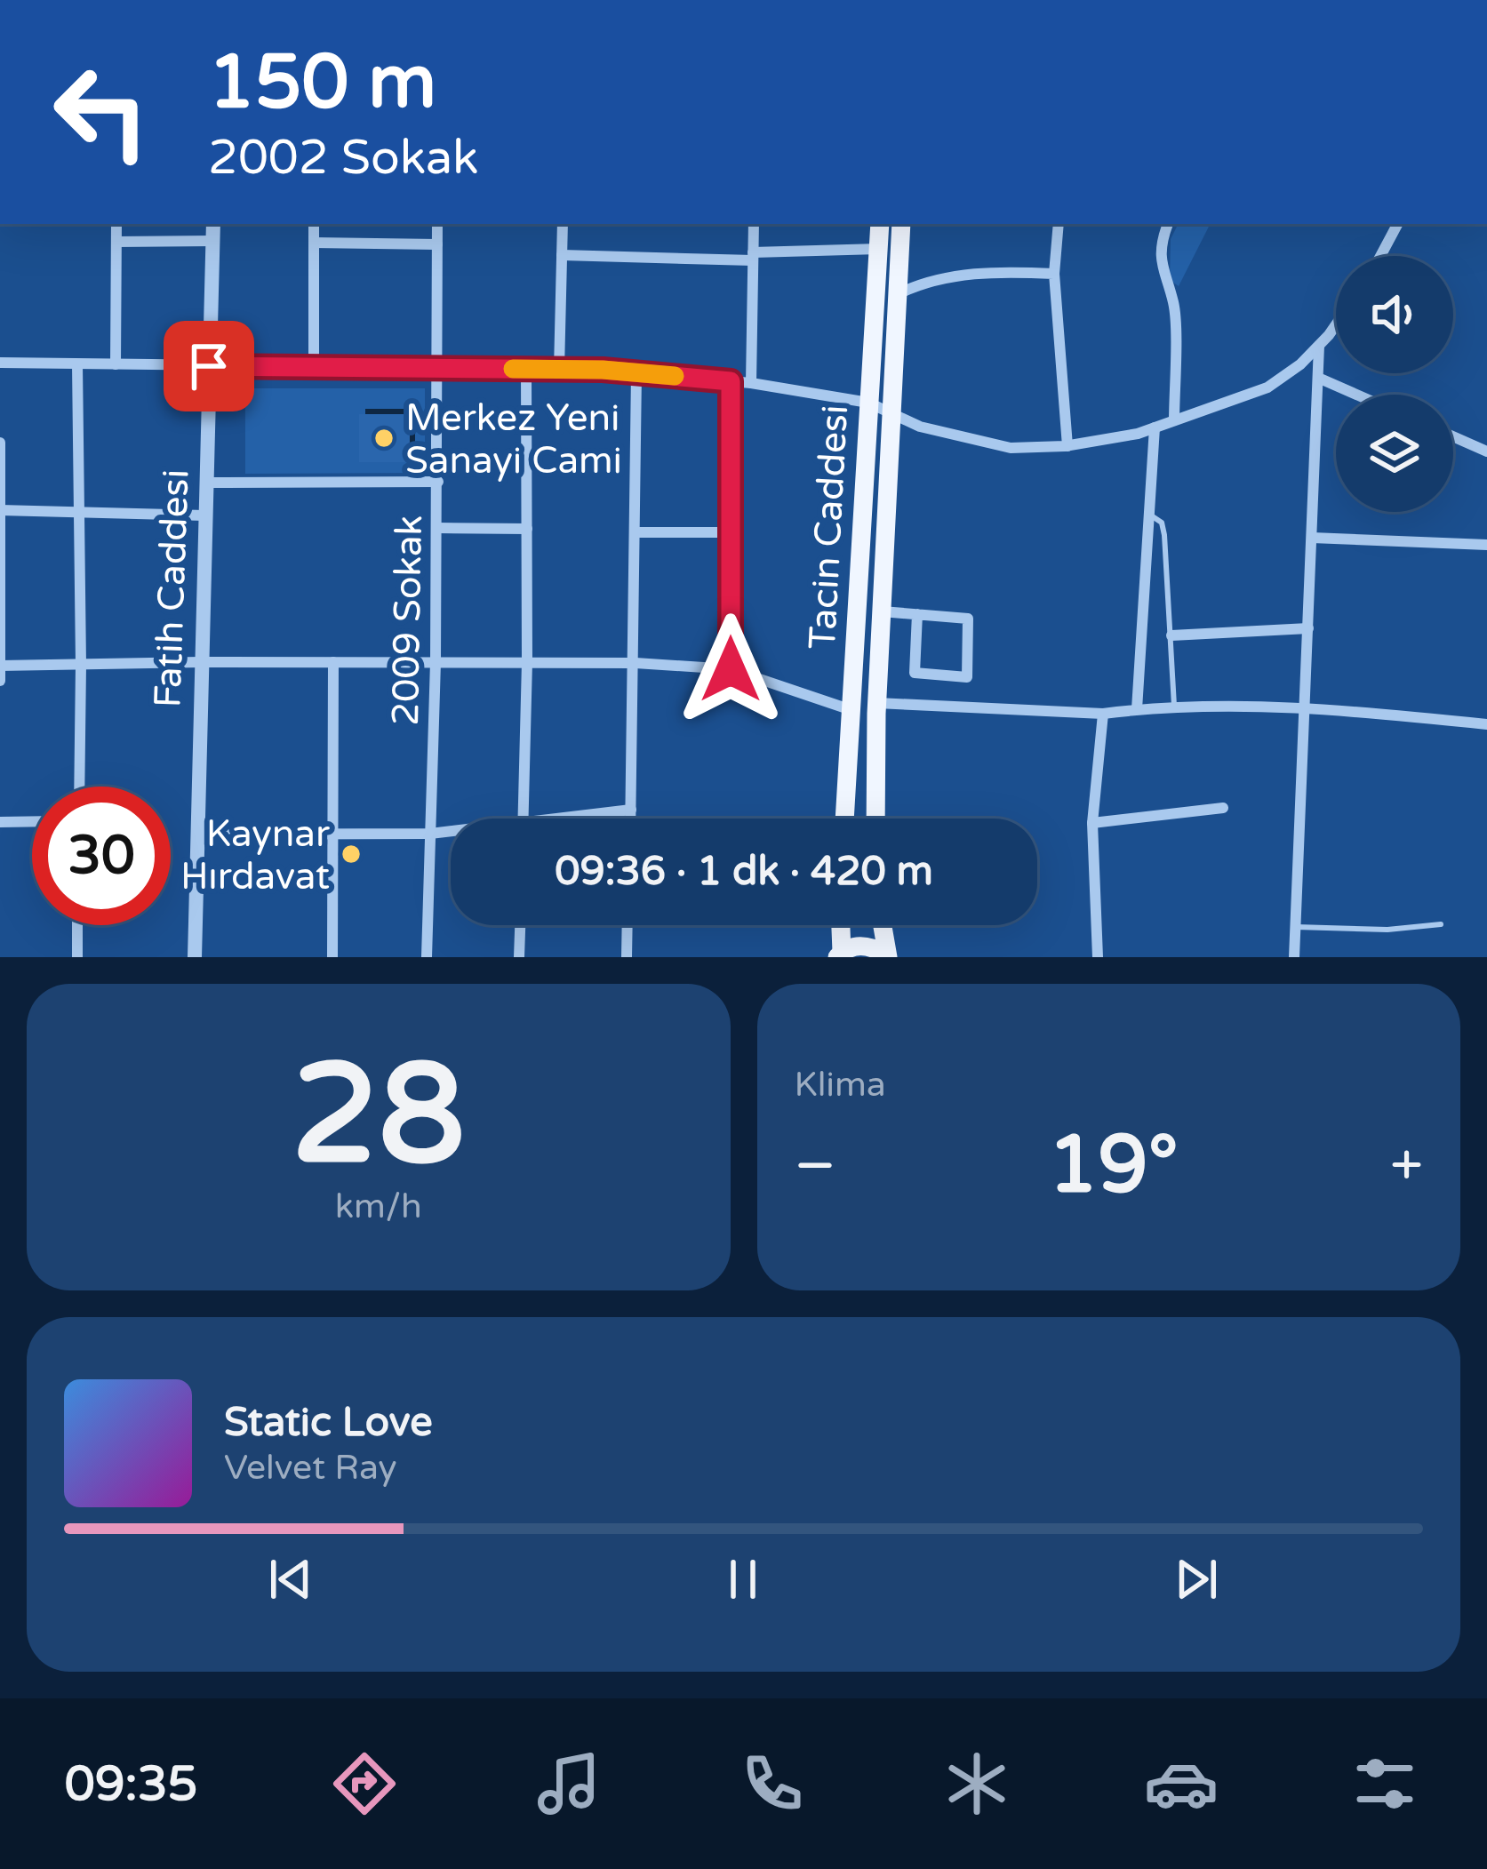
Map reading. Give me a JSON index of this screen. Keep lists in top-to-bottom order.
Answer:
{
  "streets": {
    "main road": ["Tacin Caddesi"],
    "street": ["Fatih Caddesi", "2009 Sokak"]
  },
  "places": ["Merkez Yeni Sanayi Cami", "Kaynar Hırdavat"],
  "page": {
    "turn": ["150 m", "2002 Sokak"],
    "limit": "30",
    "trip": "09:36 · 1 dk · 420 m",
    "tile": [
      ["28", "km/h"],
      "Klima"
    ],
    "heat": ["−", "19°", "+"],
    "song": ["Static Love", "Velvet Ray"],
    "tabs": "09:35"
  }
}
